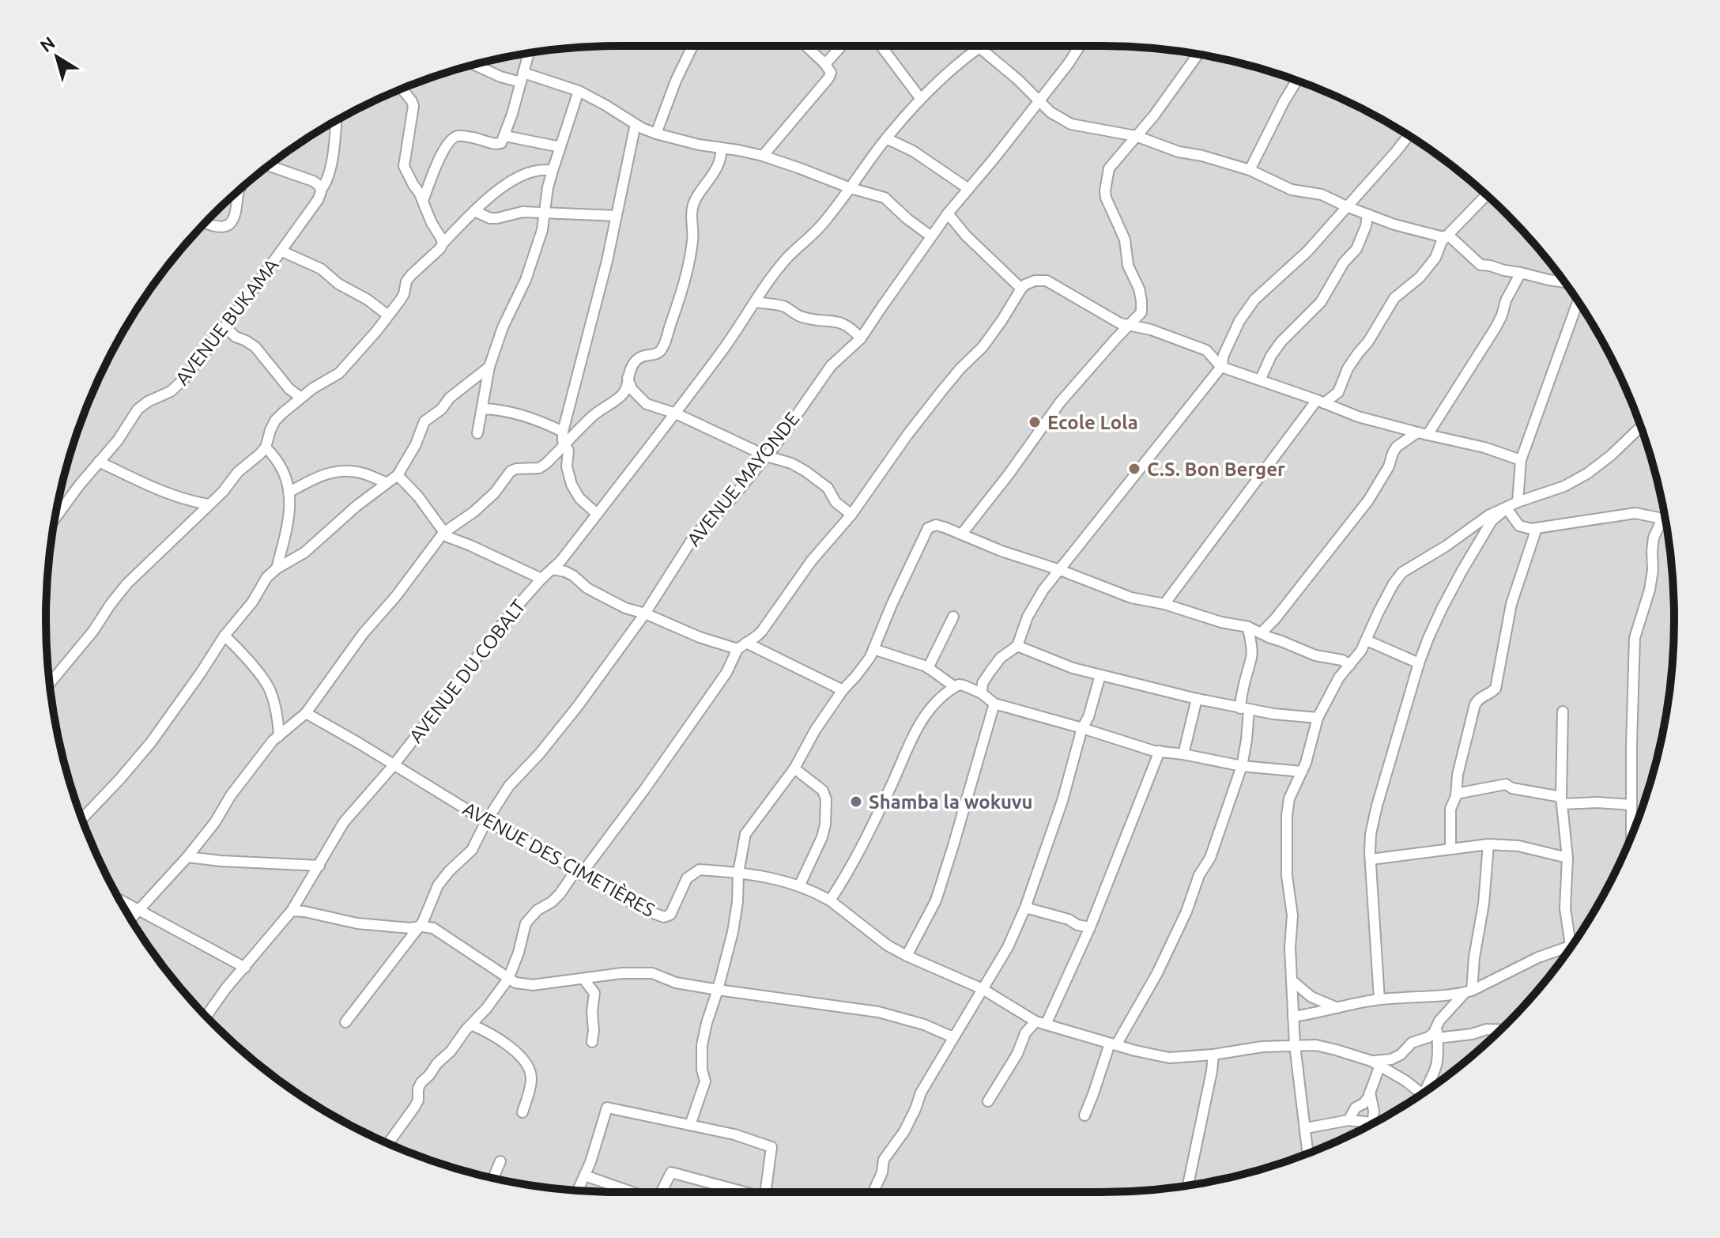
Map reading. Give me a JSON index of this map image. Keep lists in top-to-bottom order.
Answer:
{
  "streets": {
    "street": [
      "AVENUE BUKAMA",
      "AVENUE MAYONDE",
      "AVENUE DU COBALT",
      "AVENUE DES CIMETIÈRES"
    ]
  },
  "crossings": [
    ["AVENUE MAYONDE", "AVENUE DES CIMETIÈRES"],
    ["AVENUE DU COBALT", "AVENUE DES CIMETIÈRES"]
  ],
  "places": ["Ecole Lola", "C.S. Bon Berger", "Shamba la wokuvu"],
  "north": "top left"
}
